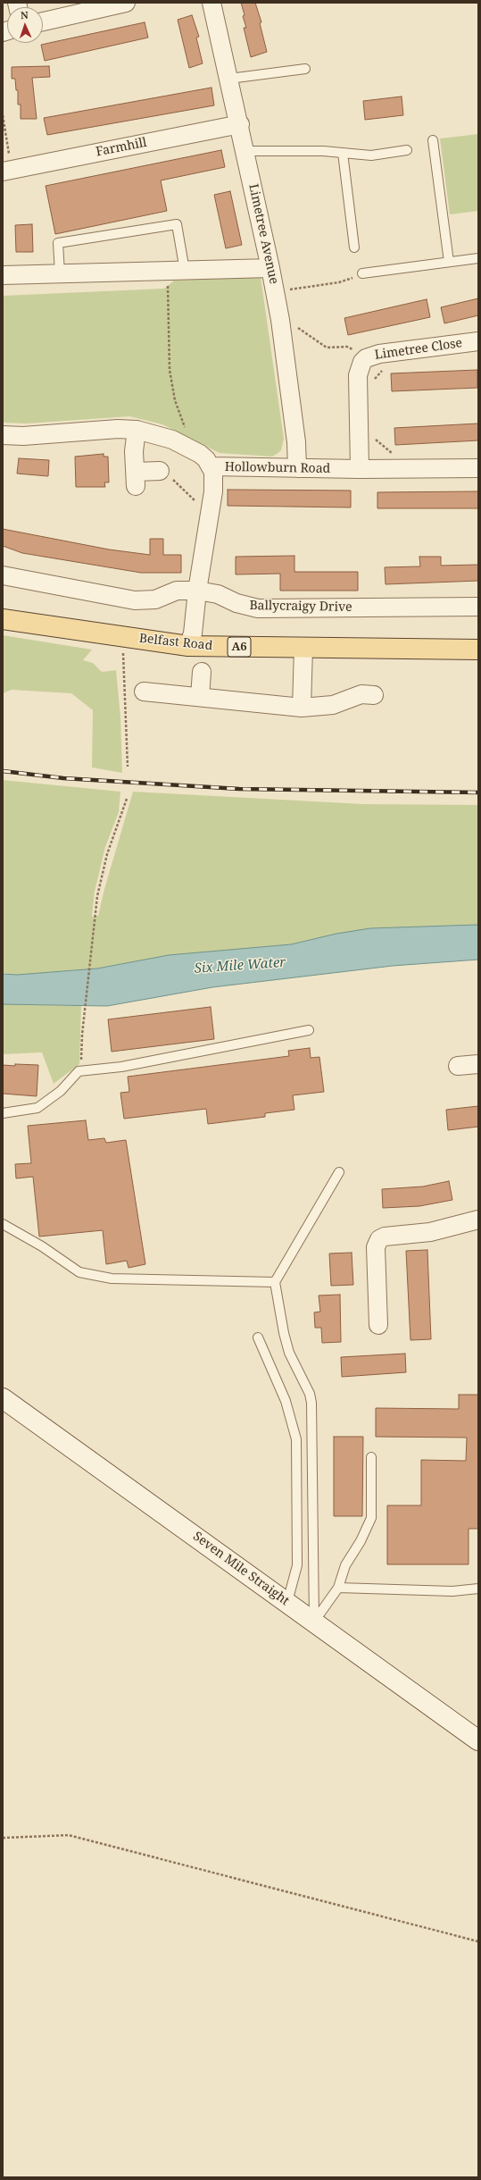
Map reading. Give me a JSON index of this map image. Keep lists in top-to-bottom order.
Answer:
{
  "streets": {
    "main road": ["Belfast Road", "A6", "Seven Mile Straight"],
    "street": [
      "Farmhill",
      "Limetree Avenue",
      "Limetree Close",
      "Hollowburn Road",
      "Ballycraigy Drive"
    ]
  },
  "crossings": [
    ["Farmhill", "Limetree Avenue"],
    ["Limetree Avenue", "Hollowburn Road"],
    ["Limetree Close", "Hollowburn Road"]
  ],
  "water": ["Six Mile Water"],
  "north": "top"
}
